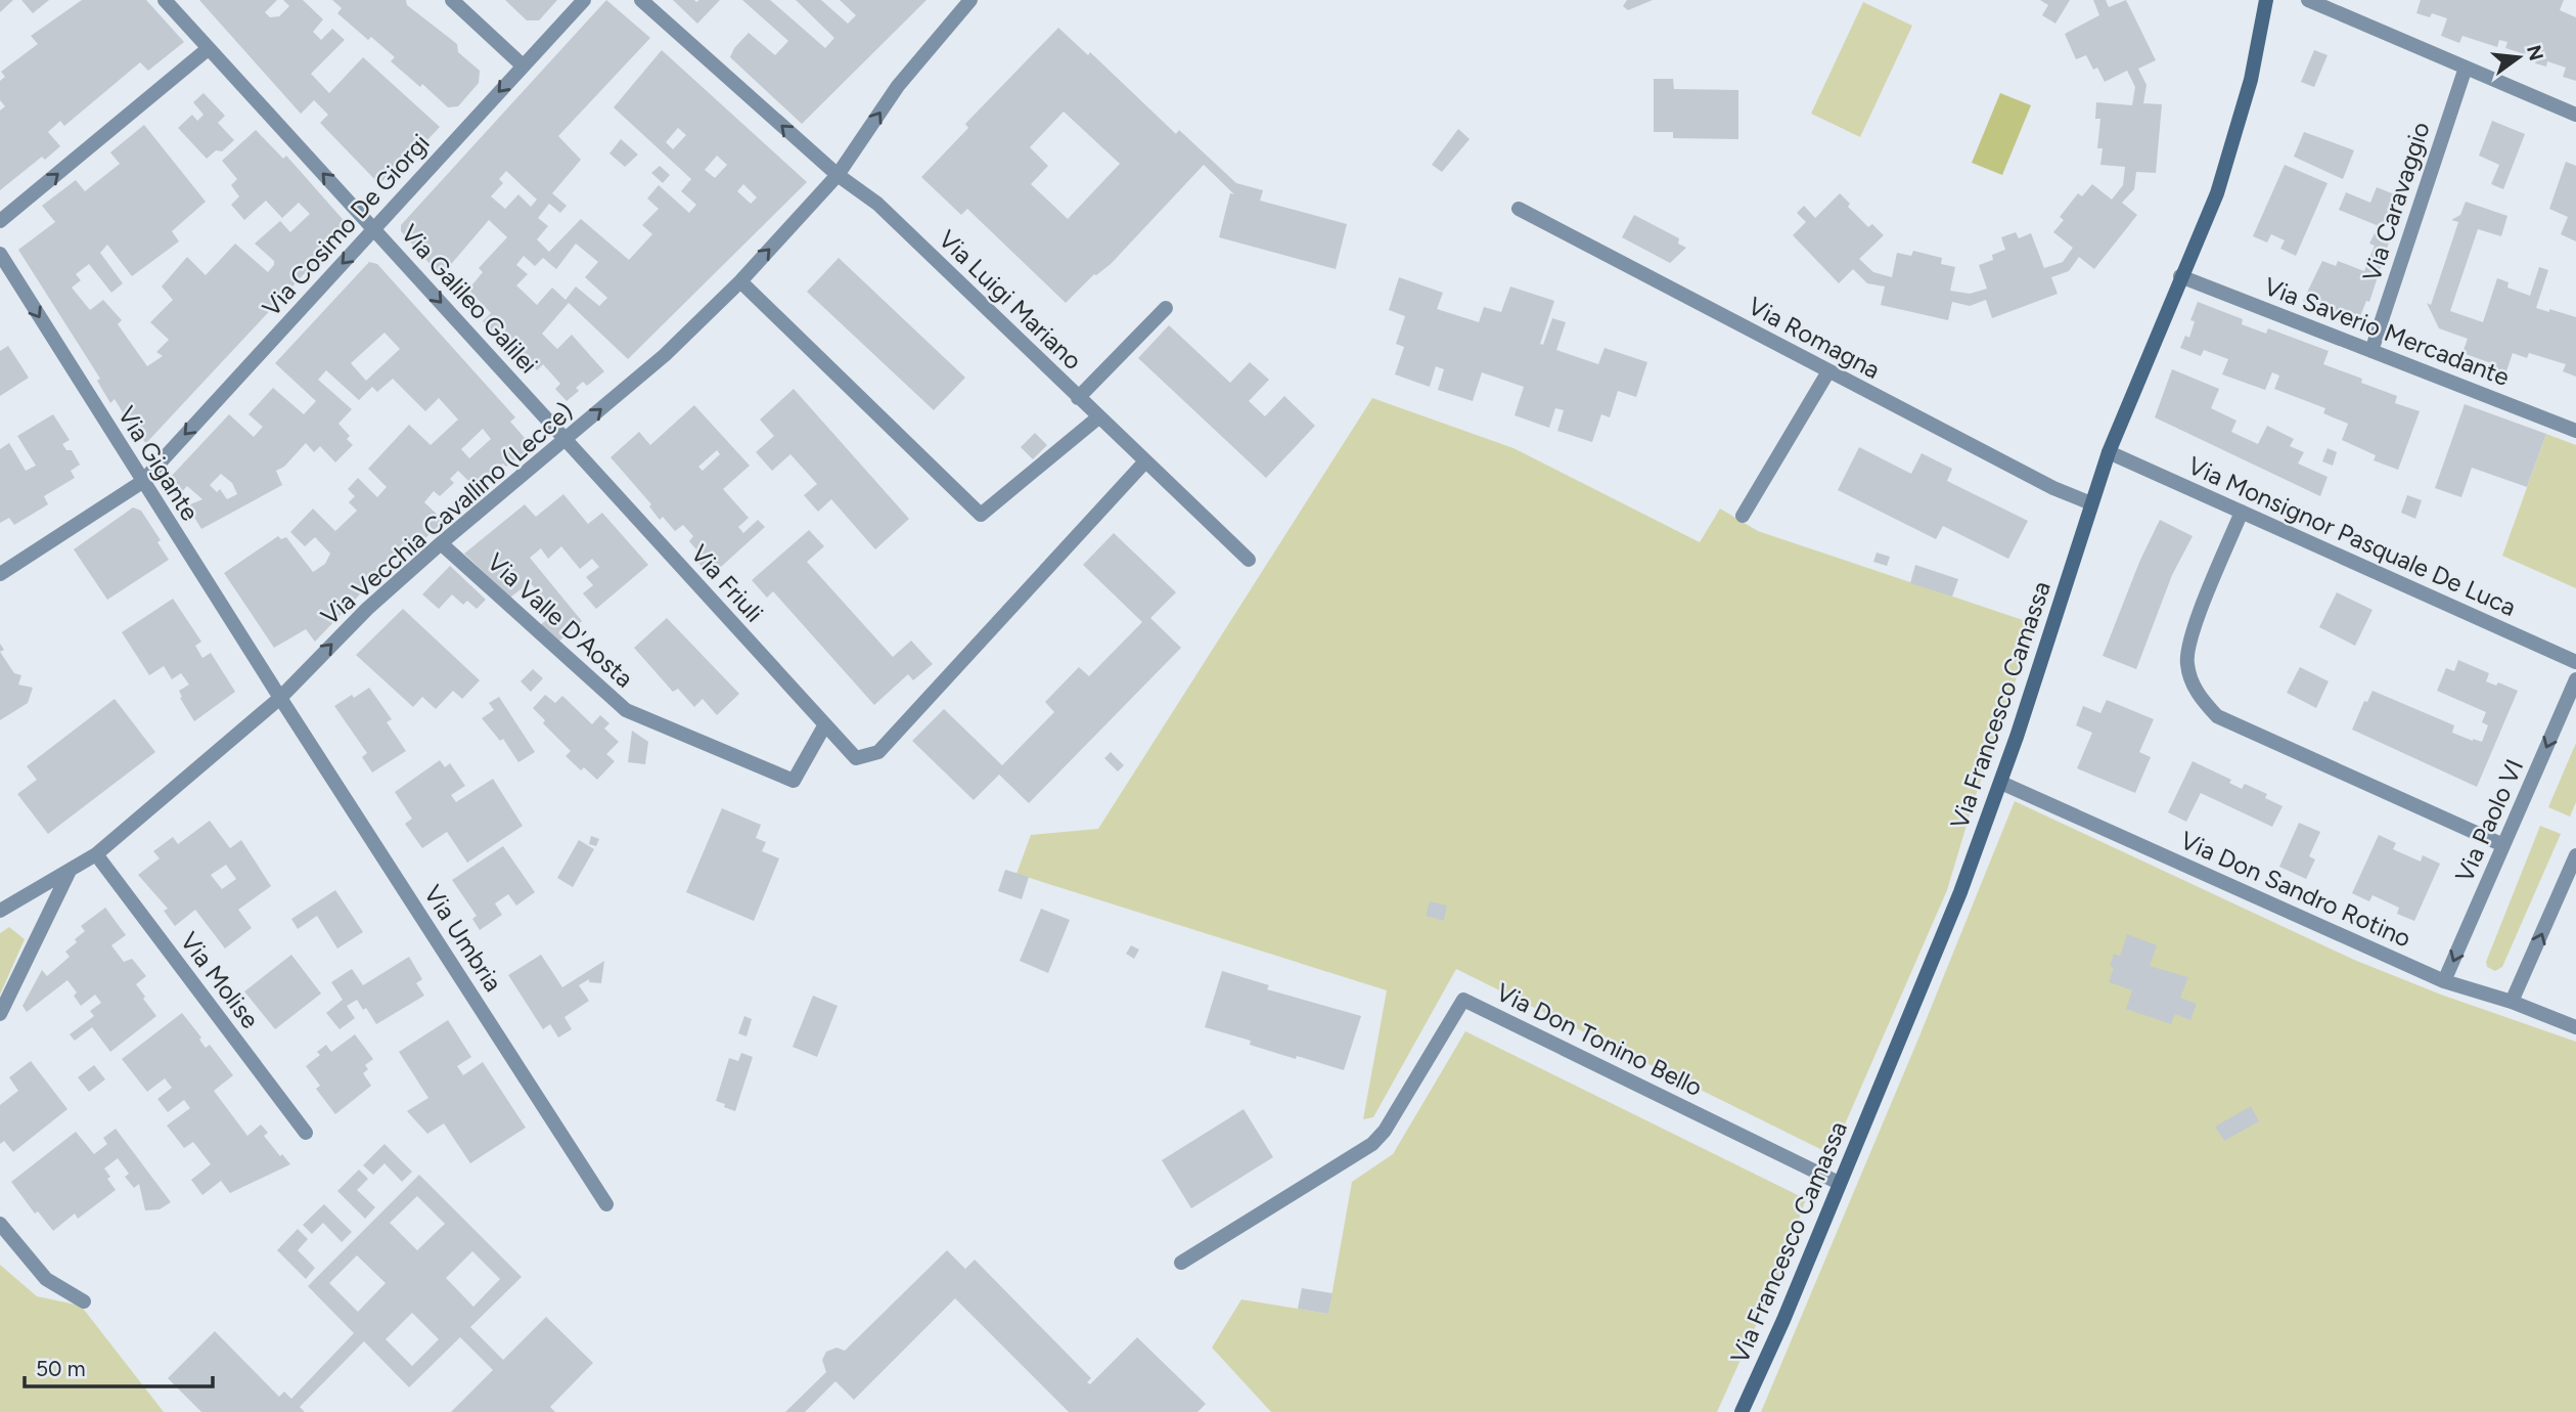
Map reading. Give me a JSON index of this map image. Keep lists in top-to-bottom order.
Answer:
{
  "streets": {
    "street": [
      "Via Caravaggio",
      "Via Cosimo De Giorgi",
      "Via Galileo Galilei",
      "Via Luigi Mariano",
      "Via Saverio Mercadante",
      "Via Romagna",
      "Via Gigante",
      "Via Vecchia Cavallino (Lecce)",
      "Via Monsignor Pasquale De Luca",
      "Via Friuli",
      "Via Valle D'Aosta",
      "Via Francesco Camassa",
      "Via Paolo VI",
      "Via Don Sandro Rotino",
      "Via Umbria",
      "Via Molise",
      "Via Don Tonino Bello"
    ]
  },
  "crossings": [
    ["Via Caravaggio", "Via Saverio Mercadante"],
    ["Via Cosimo De Giorgi", "Via Galileo Galilei"],
    ["Via Cosimo De Giorgi", "Via Gigante"],
    ["Via Galileo Galilei", "Via Vecchia Cavallino (Lecce)"],
    ["Via Galileo Galilei", "Via Friuli"],
    ["Via Luigi Mariano", "Via Vecchia Cavallino (Lecce)"],
    ["Via Luigi Mariano", "Via Friuli"],
    ["Via Saverio Mercadante", "Via Francesco Camassa"],
    ["Via Romagna", "Via Francesco Camassa"],
    ["Via Gigante", "Via Vecchia Cavallino (Lecce)"],
    ["Via Gigante", "Via Umbria"],
    ["Via Vecchia Cavallino (Lecce)", "Via Friuli"],
    ["Via Vecchia Cavallino (Lecce)", "Via Valle D'Aosta"],
    ["Via Vecchia Cavallino (Lecce)", "Via Umbria"],
    ["Via Vecchia Cavallino (Lecce)", "Via Molise"],
    ["Via Monsignor Pasquale De Luca", "Via Francesco Camassa"],
    ["Via Friuli", "Via Valle D'Aosta"],
    ["Via Francesco Camassa", "Via Don Sandro Rotino"],
    ["Via Francesco Camassa", "Via Don Tonino Bello"],
    ["Via Paolo VI", "Via Don Sandro Rotino"]
  ],
  "one_way": ["Via Cosimo De Giorgi", "Via Gigante", "Via Vecchia Cavallino (Lecce)"],
  "scale_bar": "50 m",
  "north": "right"
}
